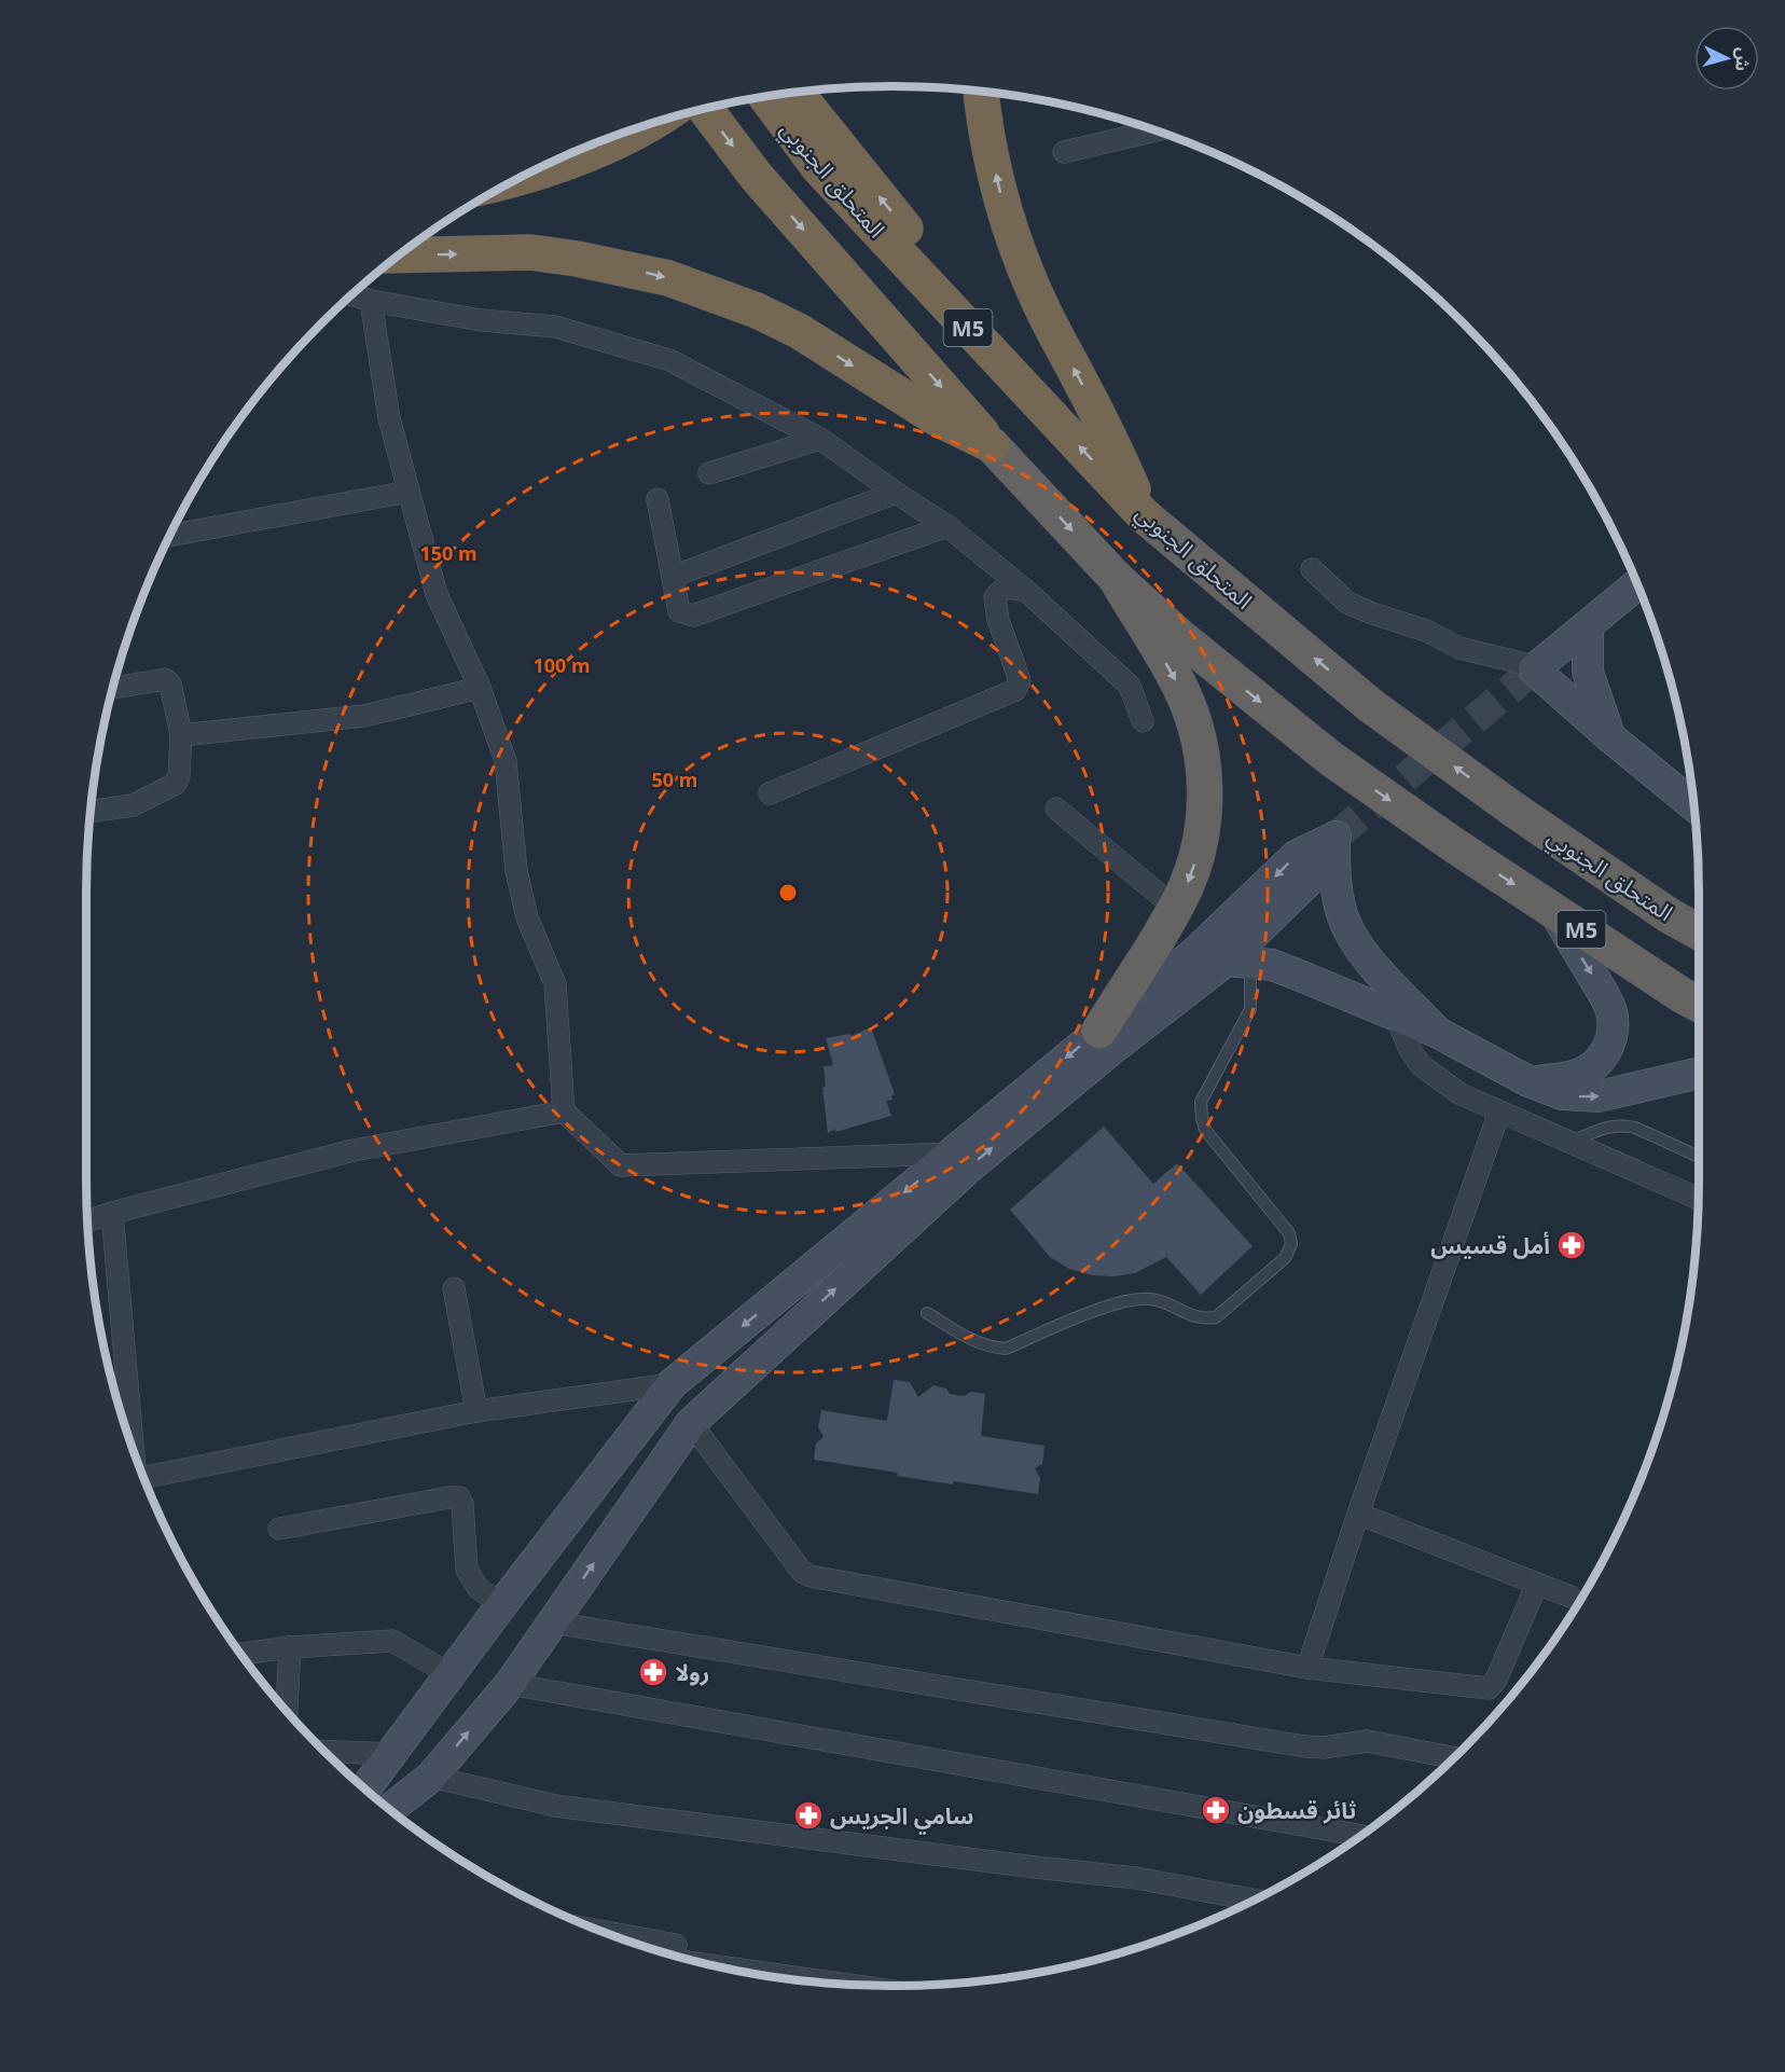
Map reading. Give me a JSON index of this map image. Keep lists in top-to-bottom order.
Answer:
{
  "streets": {
    "highway": ["المتحلق الجنوبي", "M5"]
  },
  "places": {
    "pharmacy": [
      "أمل قسيس",
      "رولا",
      "ثائر قسطون",
      "سامي الجريس"
    ]
  },
  "north": "right",
  "rings": ["150 m", "100 m", "50 m"]
}
